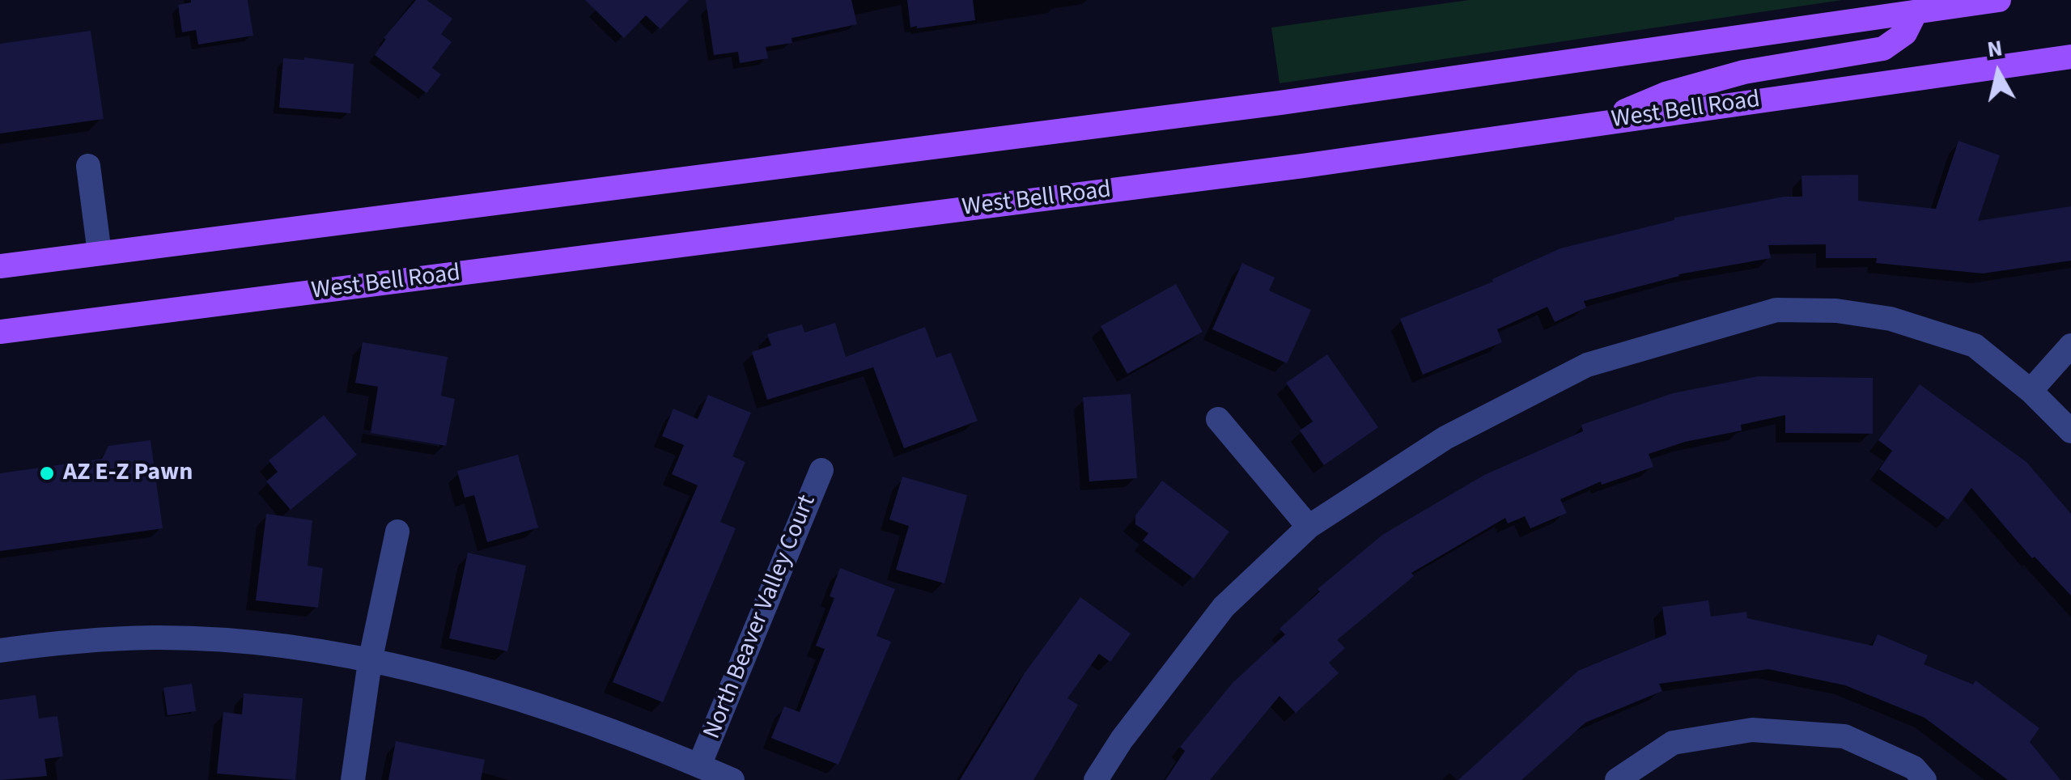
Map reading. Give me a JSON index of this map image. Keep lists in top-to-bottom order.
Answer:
{
  "streets": {
    "main road": ["West Bell Road"],
    "street": ["North Beaver Valley Court"]
  },
  "places": ["AZ E-Z Pawn"],
  "north": "top"
}
